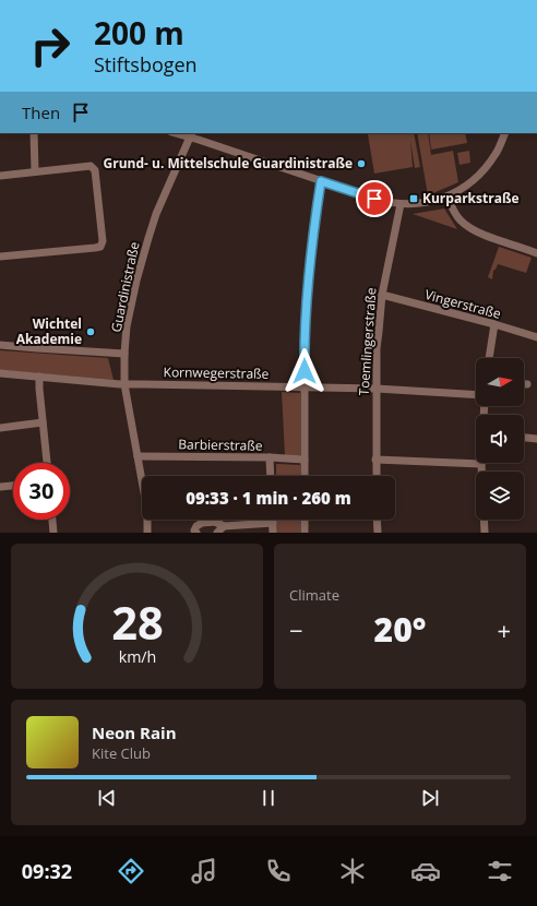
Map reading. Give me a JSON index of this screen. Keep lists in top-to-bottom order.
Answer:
{
  "streets": {
    "street": [
      "Guardinistraße",
      "Vingerstraße",
      "Toemlingerstraße",
      "Kornwegerstraße",
      "Barbierstraße"
    ]
  },
  "crossings": [
    ["Guardinistraße", "Kornwegerstraße"],
    ["Guardinistraße", "Barbierstraße"],
    ["Vingerstraße", "Toemlingerstraße"],
    ["Toemlingerstraße", "Kornwegerstraße"]
  ],
  "places": {
    "other": ["Grund- u. Mittelschule Guardinistraße", "Wichtel Akademie"],
    "transit": ["Kurparkstraße"]
  },
  "north": "right",
  "page": {
    "turn": ["200 m", "Stiftsbogen"],
    "then": "Then",
    "limit": "30",
    "trip": "09:33 · 1 min · 260 m",
    "tile": "Climate",
    "heat": ["−", "20°", "+"],
    "song": ["Neon Rain", "Kite Club"],
    "tabs": "09:32",
    "gauge": ["28", "km/h"]
  }
}
